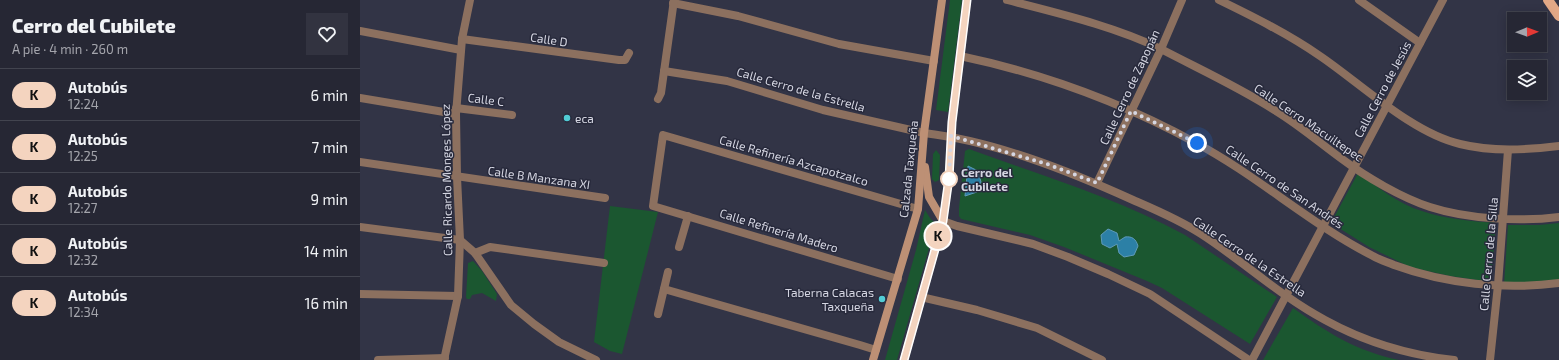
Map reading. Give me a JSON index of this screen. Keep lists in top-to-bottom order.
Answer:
{
  "streets": {
    "main road": ["Calzada Taxqueña"],
    "street": [
      "Calle D",
      "Calle Cerro de Zapopán",
      "Calle Cerro de la Estrella",
      "Calle Cerro de Jesús",
      "Calle C",
      "Calle Cerro Macuiltepec",
      "Calle Refinería Azcapotzalco",
      "Calle B Manzana XI",
      "Calle Ricardo Monges López",
      "Calle Cerro de San Andrés",
      "Calle Refinería Madero",
      "Calle Cerro de la Silla"
    ]
  },
  "crossings": [
    ["Calle D", "Calle Ricardo Monges López"],
    ["Calle Cerro de Zapopán", "Calle Cerro de la Estrella"],
    ["Calle Cerro de Zapopán", "Calle Cerro Macuiltepec"],
    ["Calle Cerro de Zapopán", "Calle Cerro de San Andrés"],
    ["Calle Cerro de la Estrella", "Calle Cerro de Jesús"],
    ["Calle Cerro de la Estrella", "Calzada Taxqueña"],
    ["Calle Cerro de Jesús", "Calle Cerro Macuiltepec"],
    ["Calle Cerro de Jesús", "Calle Cerro de San Andrés"],
    ["Calle C", "Calle Ricardo Monges López"],
    ["Calle Cerro Macuiltepec", "Calle Cerro de la Silla"],
    ["Calle Refinería Azcapotzalco", "Calzada Taxqueña"],
    ["Calle Refinería Azcapotzalco", "Calle Refinería Madero"],
    ["Calzada Taxqueña", "Calle Refinería Madero"],
    ["Calle B Manzana XI", "Calle Ricardo Monges López"],
    ["Calle Cerro de San Andrés", "Calle Cerro de la Silla"]
  ],
  "places": ["eca", "Cerro del Cubilete", "Taberna Calacas Taxqueña"],
  "lines": ["bus line K"],
  "north": "right",
  "page": {
    "heading": ["Cerro del Cubilete", "A pie · 4 min · 260 m"],
    "on_map": "K",
    "list": [
      {
        "mark": "K",
        "name": "Autobús",
        "note": "12:24",
        "value": "6 min"
      },
      {
        "mark": "K",
        "name": "Autobús",
        "note": "12:25",
        "value": "7 min"
      },
      {
        "mark": "K",
        "name": "Autobús",
        "note": "12:27",
        "value": "9 min"
      },
      {
        "mark": "K",
        "name": "Autobús",
        "note": "12:32",
        "value": "14 min"
      },
      {
        "mark": "K",
        "name": "Autobús",
        "note": "12:34",
        "value": "16 min"
      }
    ]
  }
}
